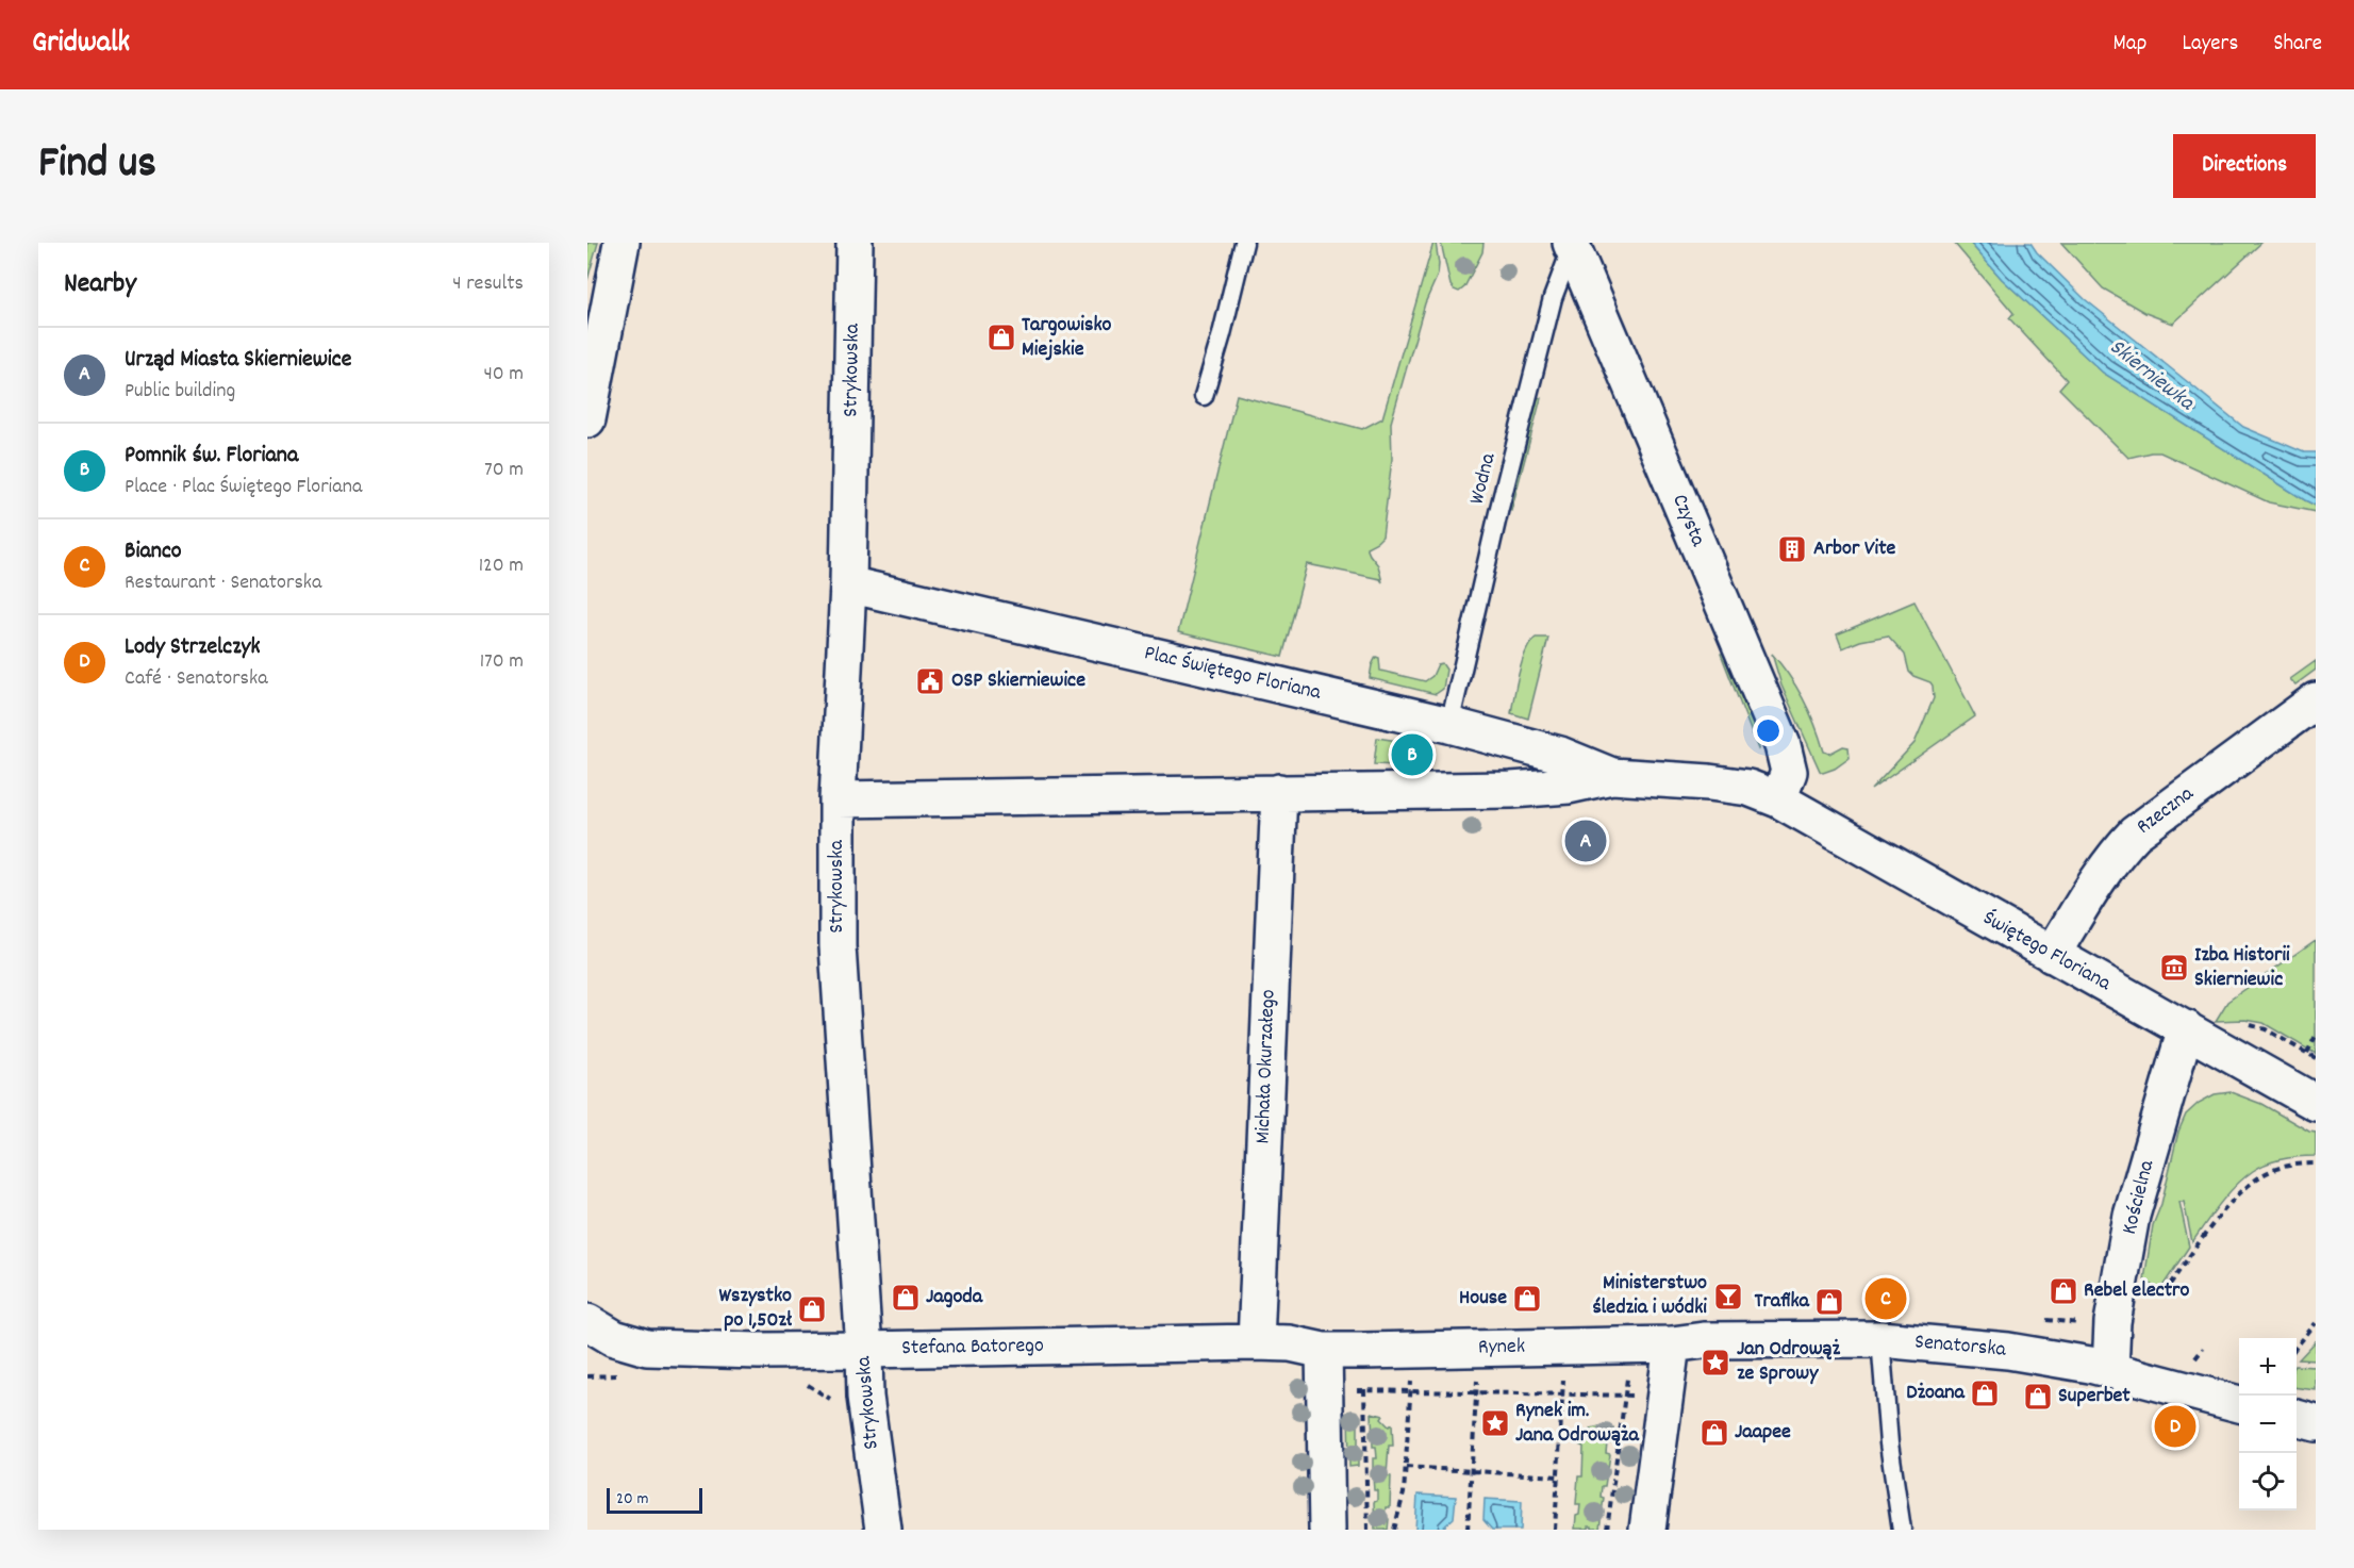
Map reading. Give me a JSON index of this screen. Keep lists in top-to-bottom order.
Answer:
{
  "streets": {
    "street": [
      "Strykowska",
      "Czysta",
      "Plac Świętego Floriana",
      "Rzeczna",
      "Świętego Floriana",
      "Michała Okurzałego",
      "Kościelna",
      "Senatorska",
      "Stefana Batorego",
      "Rynek"
    ],
    "lane": ["Wodna"]
  },
  "crossings": [
    ["Strykowska", "Plac Świętego Floriana"],
    ["Strykowska", "Stefana Batorego"],
    ["Wodna", "Czysta"],
    ["Wodna", "Plac Świętego Floriana"],
    ["Czysta", "Plac Świętego Floriana"],
    ["Czysta", "Świętego Floriana"],
    ["Plac Świętego Floriana", "Świętego Floriana"],
    ["Plac Świętego Floriana", "Michała Okurzałego"],
    ["Rzeczna", "Świętego Floriana"],
    ["Świętego Floriana", "Kościelna"],
    ["Michała Okurzałego", "Stefana Batorego"],
    ["Kościelna", "Senatorska"],
    ["Senatorska", "Rynek"],
    ["Stefana Batorego", "Rynek"]
  ],
  "water": ["Skierniewka"],
  "places": {
    "shop": [
      "Targowisko Miejskie",
      "Rebel electro",
      "Jagoda",
      "House",
      "Trafika",
      "Wszystko po 1,50zł",
      "Dżoana",
      "Superbet",
      "Jaapee"
    ],
    "building": ["Arbor Vite"],
    "public building": ["OSP Skierniewice"],
    "museum": ["Izba Historii Skierniewic"],
    "bar": ["Ministerstwo śledzia i wódki"],
    "place": ["Jan Odrowąż ze Sprowy", "Rynek im. Jana Odrowąża"]
  },
  "scale_bar": "20 m",
  "page": {
    "header": "Gridwalk",
    "nav": ["Map", "Layers", "Share"],
    "title": "Find us",
    "buttons": "Directions",
    "heading": ["Nearby", "4 results"],
    "list": [
      {
        "mark": "A",
        "name": "Urząd Miasta Skierniewice",
        "note": "Public building",
        "value": "40 m"
      },
      {
        "mark": "B",
        "name": "Pomnik św. Floriana",
        "note": "Place · Plac Świętego Floriana",
        "value": "70 m"
      },
      {
        "mark": "C",
        "name": "Bianco",
        "note": "Restaurant · Senatorska",
        "value": "120 m"
      },
      {
        "mark": "D",
        "name": "Lody Strzelczyk",
        "note": "Café · Senatorska",
        "value": "170 m"
      }
    ],
    "pins": [
      "B",
      "A",
      "C",
      "D"
    ],
    "map_buttons": ["+", "−"],
    "scale": "20 m"
  }
}
